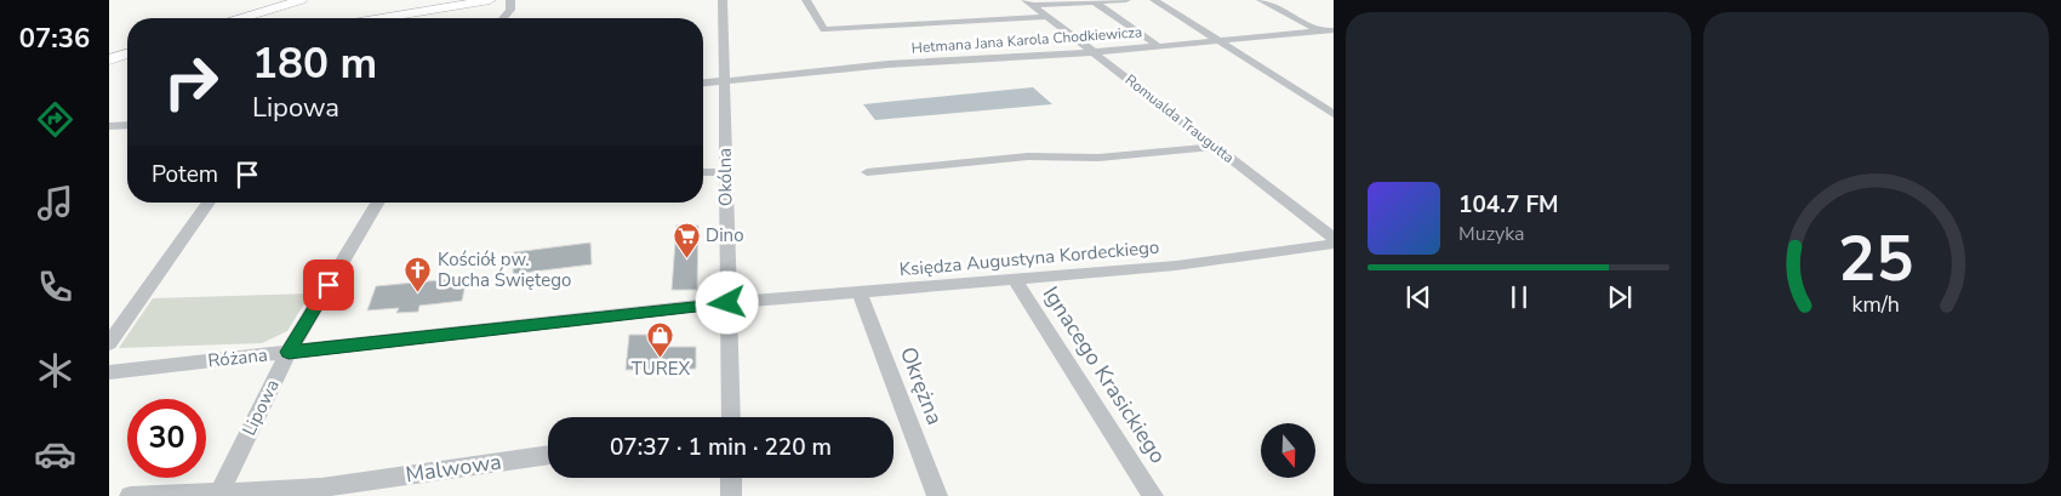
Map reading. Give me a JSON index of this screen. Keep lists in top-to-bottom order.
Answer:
{
  "streets": {
    "street": [
      "Hetmana Jana Karola Chodkiewicza",
      "Romualda Traugutta",
      "Okólna",
      "Księdza Augustyna Kordeckiego",
      "Różana",
      "Ignacego Krasickiego",
      "Okrężna",
      "Lipowa",
      "Malwowa"
    ]
  },
  "crossings": [
    ["Hetmana Jana Karola Chodkiewicza", "Romualda Traugutta"],
    ["Hetmana Jana Karola Chodkiewicza", "Okólna"],
    ["Okólna", "Księdza Augustyna Kordeckiego"],
    ["Okólna", "Różana"],
    ["Księdza Augustyna Kordeckiego", "Różana"],
    ["Księdza Augustyna Kordeckiego", "Ignacego Krasickiego"],
    ["Księdza Augustyna Kordeckiego", "Okrężna"],
    ["Różana", "Lipowa"],
    ["Lipowa", "Malwowa"]
  ],
  "places": {
    "supermarket": ["Dino"],
    "church": ["Kościół pw. Ducha Świętego"],
    "shop": ["TUREX"]
  },
  "north": "bottom",
  "page": {
    "tabs": "07:36",
    "turn": ["180 m", "Lipowa"],
    "then": "Potem",
    "song": ["104.7 FM", "Muzyka"],
    "limit": "30",
    "trip": "07:37 · 1 min · 220 m",
    "gauge": ["25", "km/h"]
  }
}
